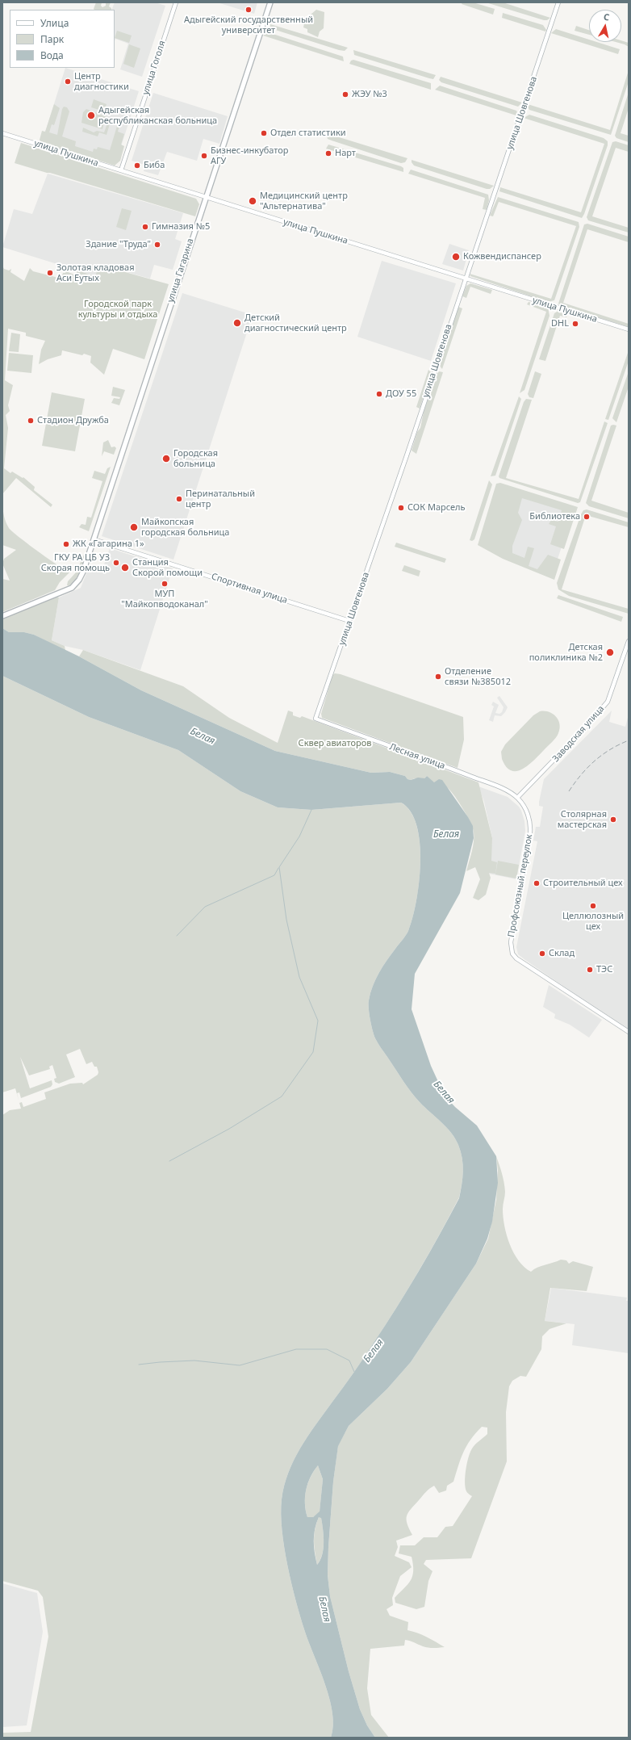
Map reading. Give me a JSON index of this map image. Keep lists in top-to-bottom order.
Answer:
{
  "streets": {
    "main road": [
      "улица Гоголя",
      "улица Шовгенова",
      "улица Пушкина",
      "улица Гагарина",
      "Спортивная улица",
      "Заводская улица",
      "Лесная улица",
      "Профсоюзный переулок"
    ]
  },
  "crossings": [
    ["улица Гоголя", "улица Пушкина"],
    ["улица Шовгенова", "улица Пушкина"],
    ["улица Шовгенова", "Спортивная улица"],
    ["улица Шовгенова", "Лесная улица"],
    ["улица Пушкина", "улица Гагарина"],
    ["улица Гагарина", "Спортивная улица"],
    ["Заводская улица", "Лесная улица"],
    ["Заводская улица", "Профсоюзный переулок"],
    ["Лесная улица", "Профсоюзный переулок"]
  ],
  "water": ["Белая"],
  "parks": ["Городской парк культуры и отдыха", "Сквер авиаторов"],
  "places": [
    "Адыгейский государственный университет",
    "Центр диагностики",
    "ЖЭУ №3",
    "Адыгейская республиканская больница",
    "Отдел статистики",
    "Нарт",
    "Бизнес-инкубатор АГУ",
    "Биба",
    "Медицинский центр \"Альтернатива\"",
    "Гимназия №5",
    "Здание \"Труда\"",
    "Кожвендиспансер",
    "Золотая кладовая Аси Еутых",
    "Детский диагностический центр",
    "DHL",
    "ДОУ 55",
    "Стадион Дружба",
    "Городская больница",
    "Перинатальный центр",
    "СОК Марсель",
    "Библиотека",
    "Майкопская городская больница",
    "ЖК «Гагарина 1»",
    "ГКУ РА ЦБ УЗ Скорая помощь",
    "Станция Скорой помощи",
    "МУП \"Майкопводоканал\"",
    "Детская поликлиника №2",
    "Отделение связи №385012",
    "Столярная мастерская",
    "Строительный цех",
    "Целлюлозный цех",
    "Склад",
    "ТЭС"
  ],
  "legend": ["Улица", "Парк", "Вода"],
  "north": "top"
}
